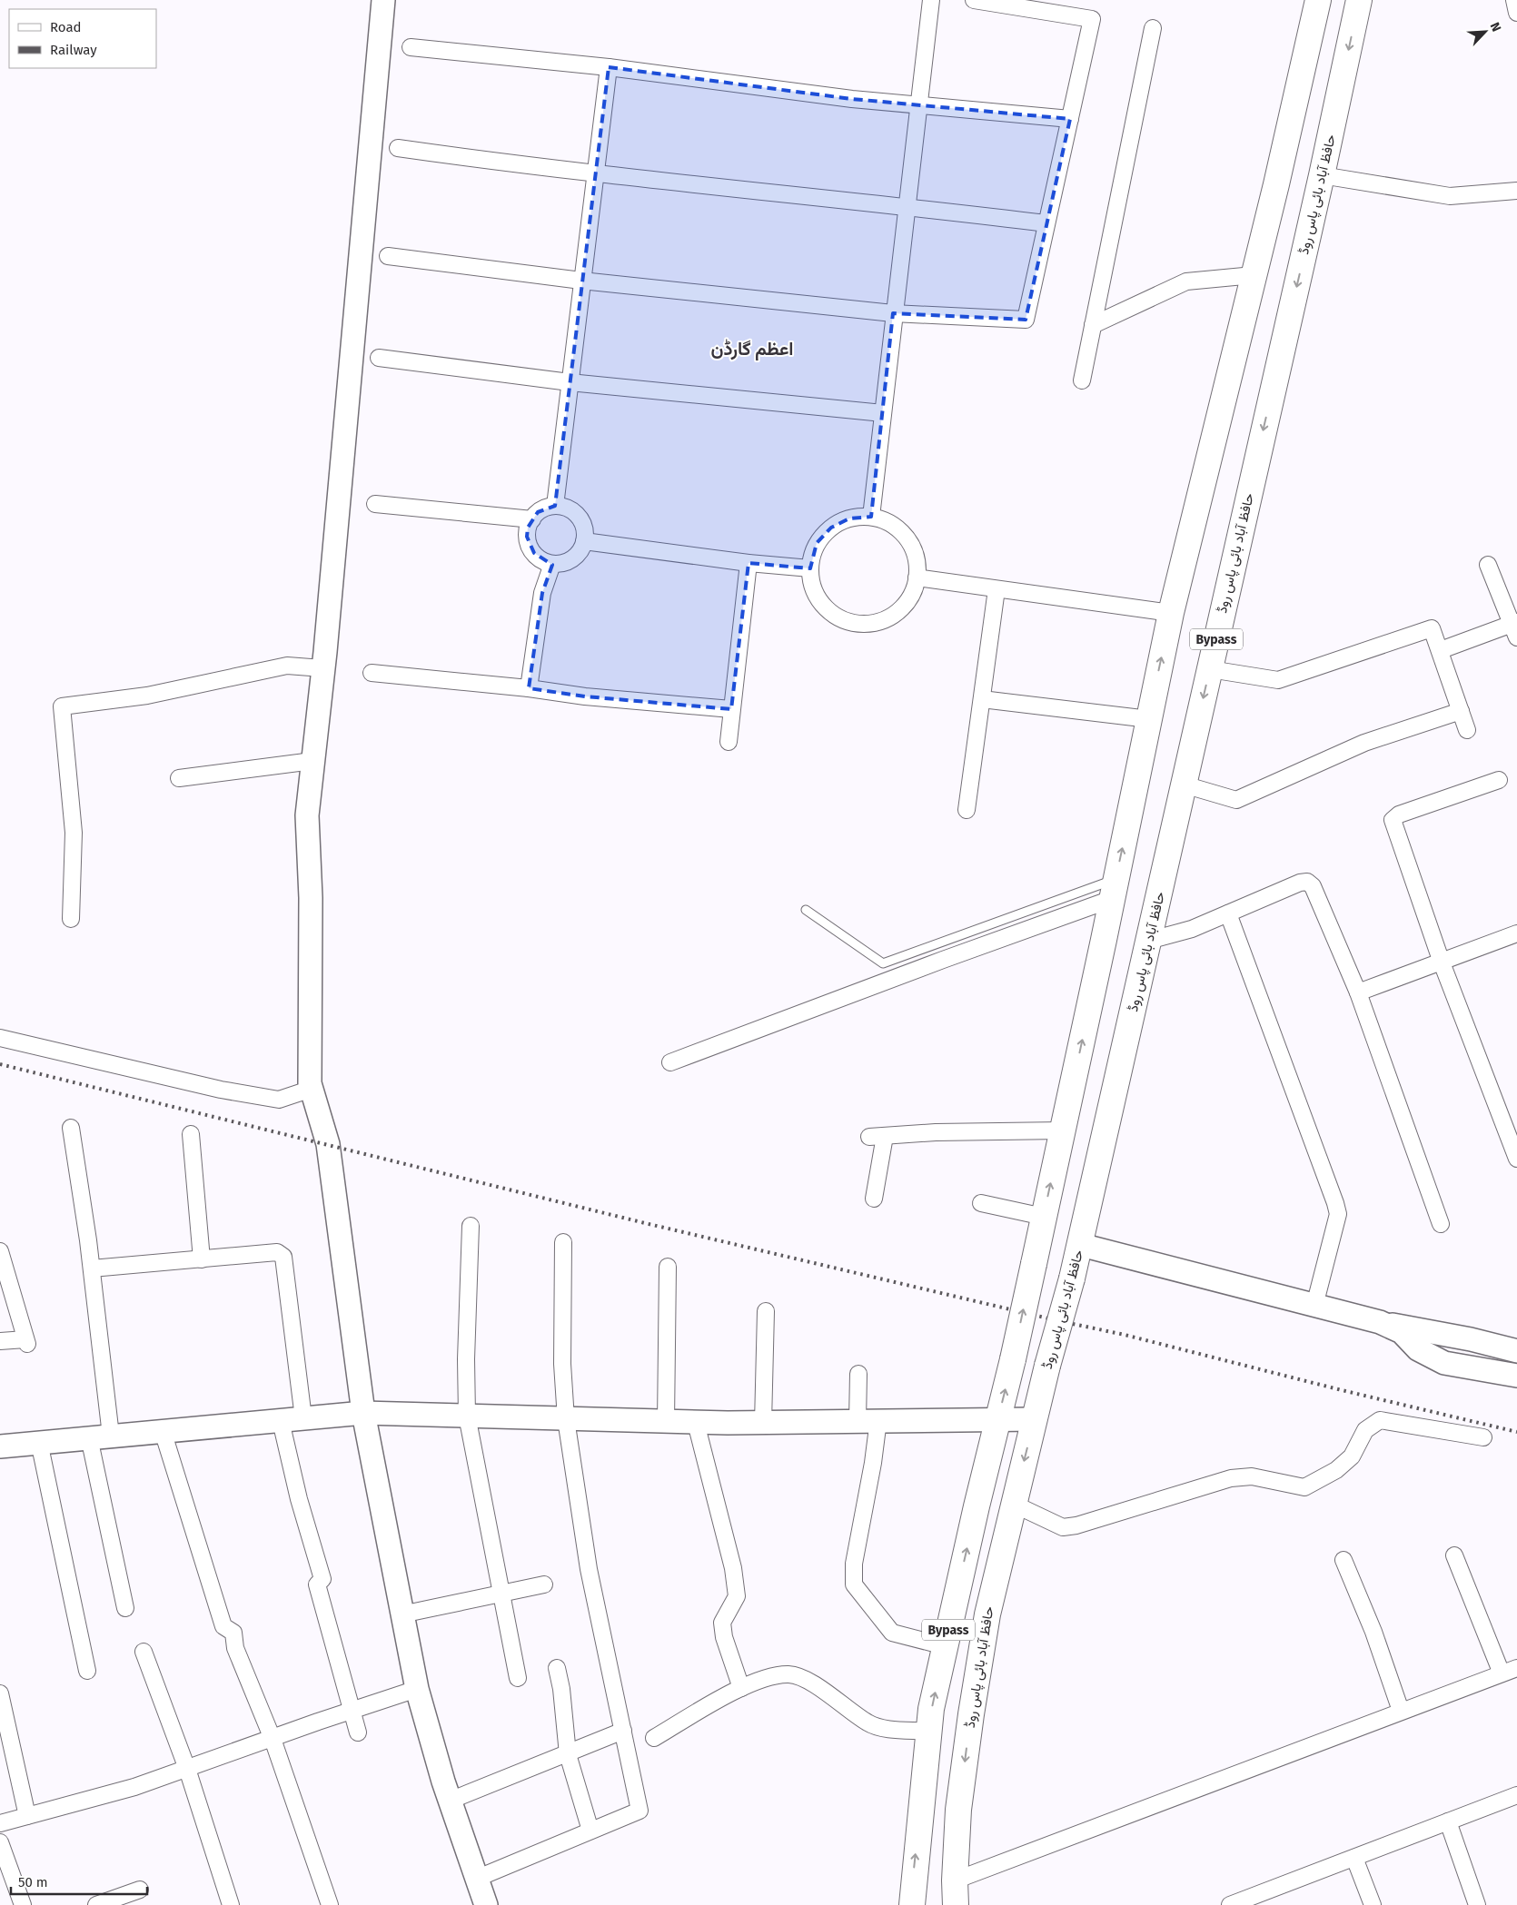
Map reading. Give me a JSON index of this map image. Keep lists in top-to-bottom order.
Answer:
{
  "streets": {
    "highway": ["حافظ آباد بائی پاس روڈ", "Bypass"]
  },
  "districts": ["اعظم گارڈن"],
  "legend": ["Road", "Railway"],
  "scale_bar": "50 m",
  "north": "top right"
}
